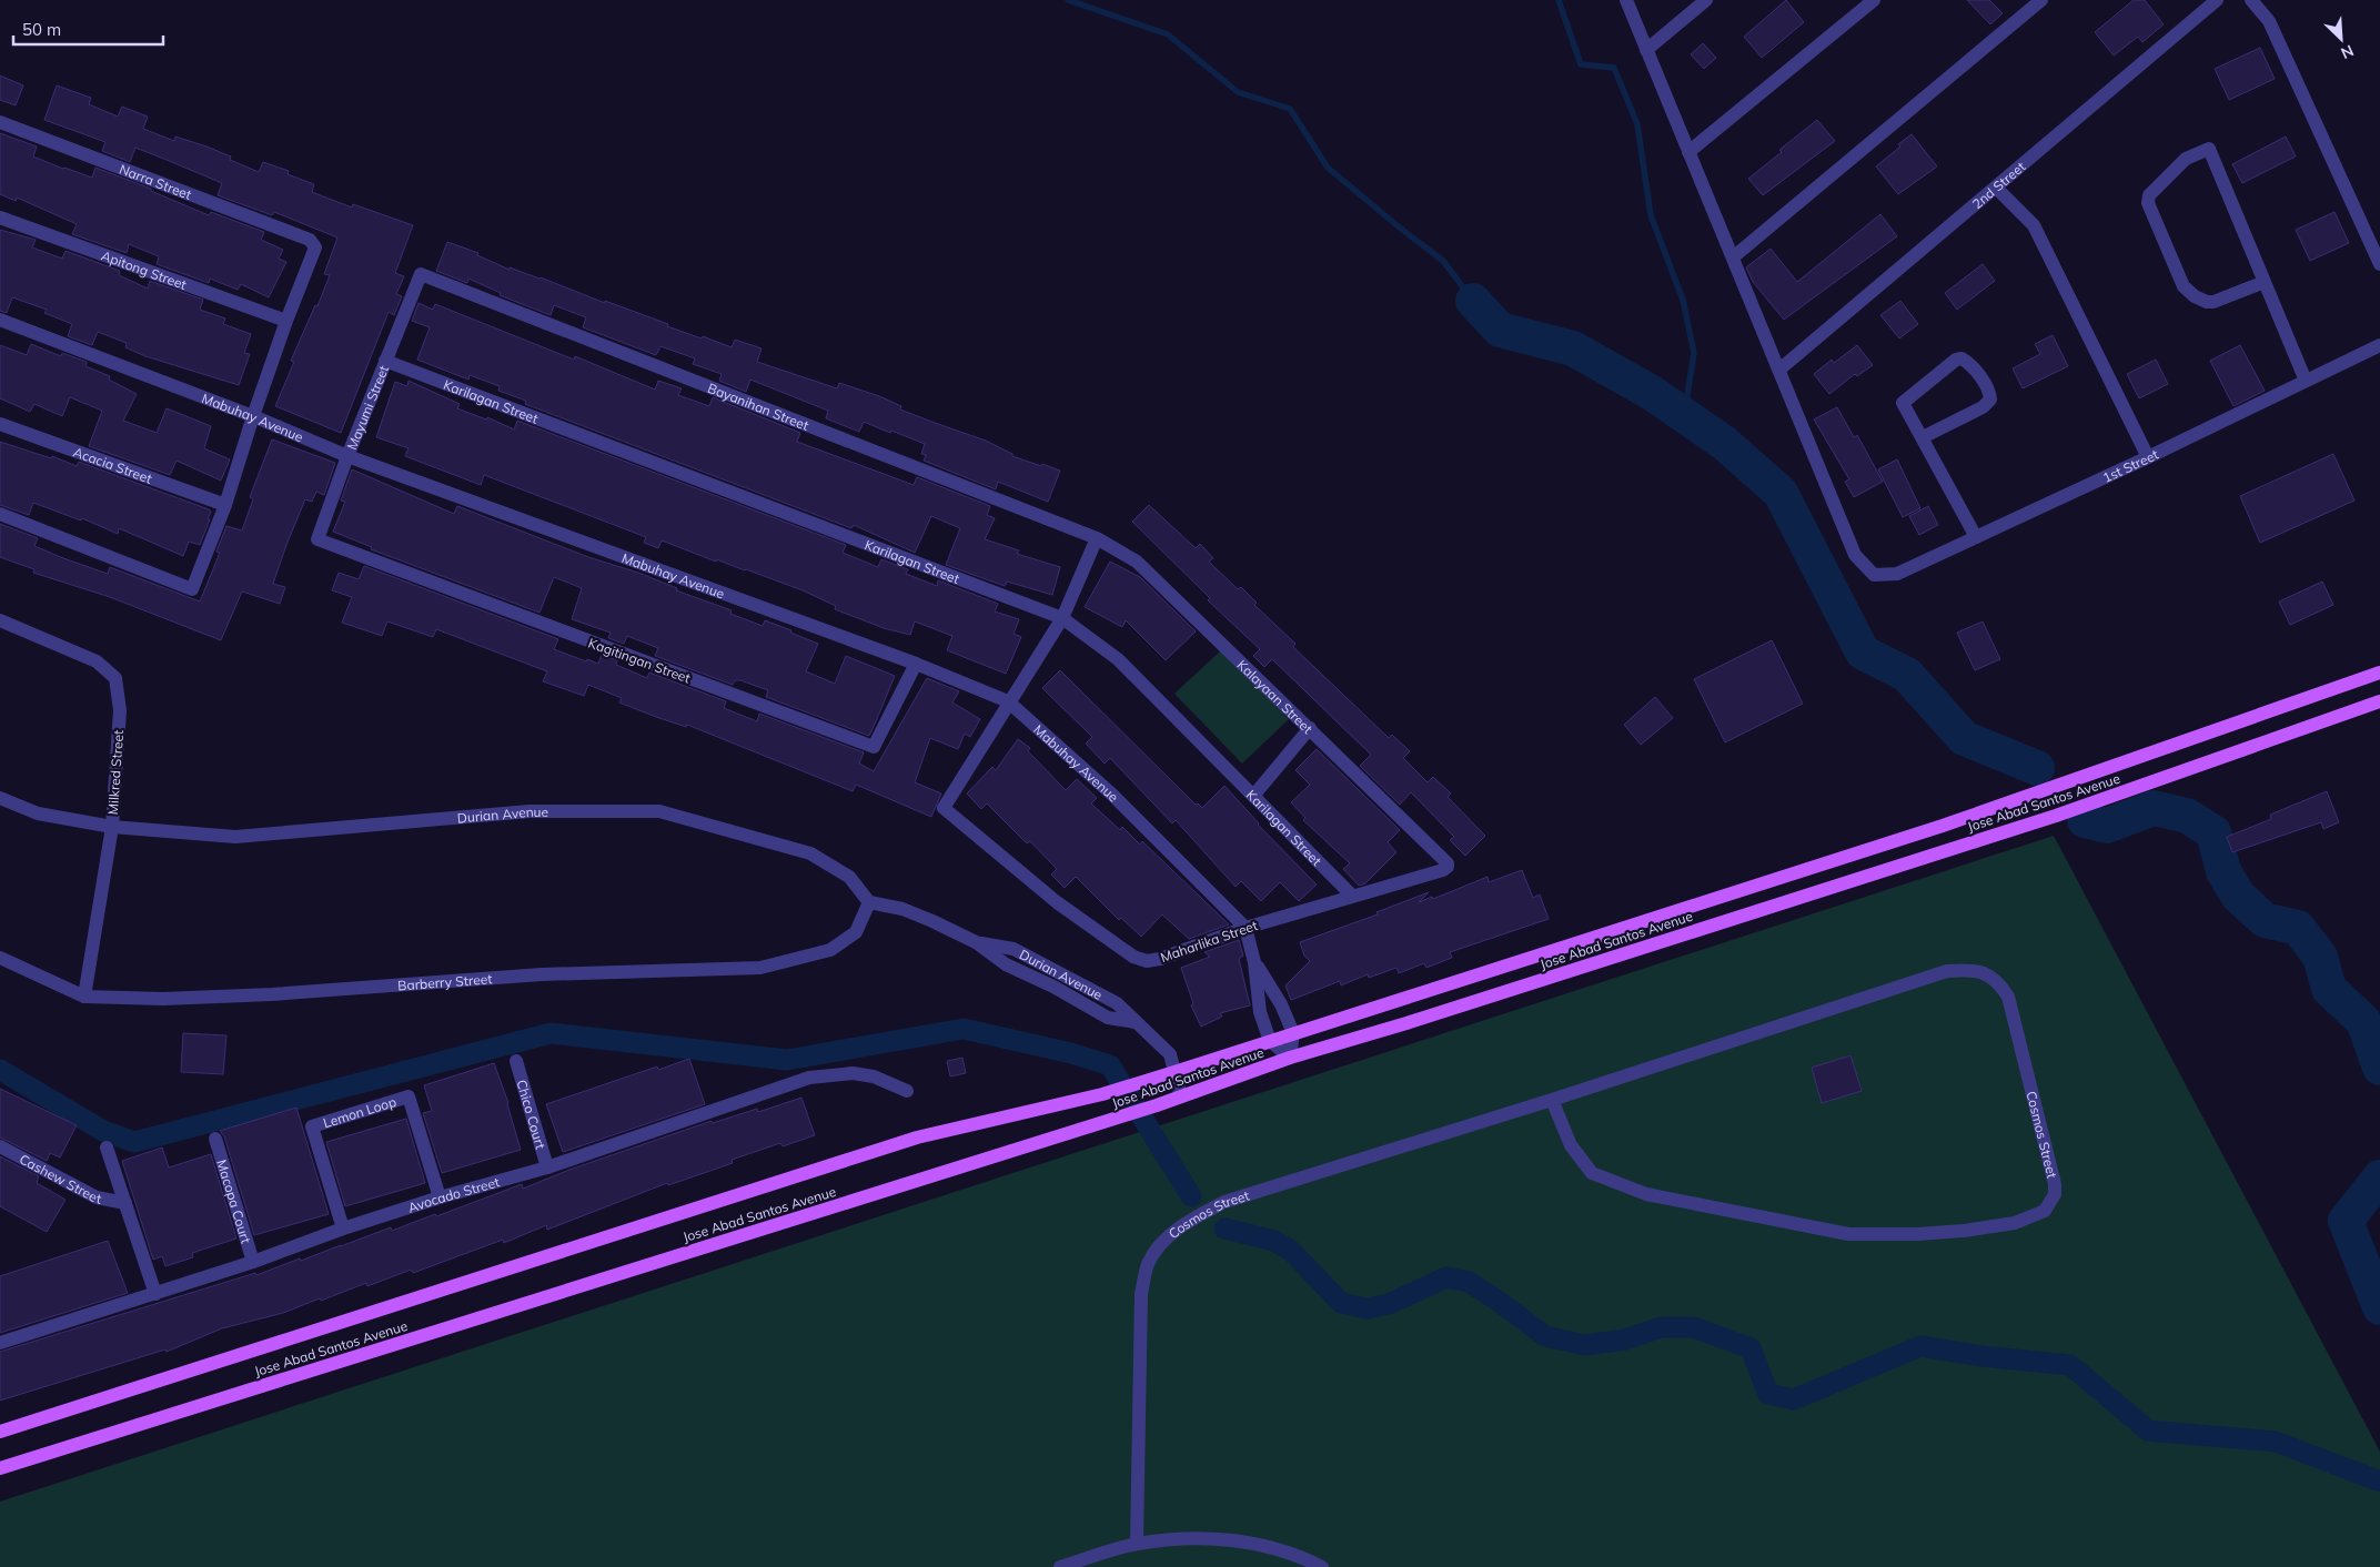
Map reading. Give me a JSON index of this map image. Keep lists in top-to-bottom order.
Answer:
{
  "streets": {
    "main road": ["Jose Abad Santos Avenue"],
    "street": [
      "Narra Street",
      "2nd Street",
      "Apitong Street",
      "Karilagan Street",
      "Mayumi Street",
      "Bayanihan Street",
      "Mabuhay Avenue",
      "Acacia Street",
      "1st Street",
      "Kagitingan Street",
      "Kalayaan Street",
      "Milkred Street",
      "Durian Avenue",
      "Maharlika Street",
      "Barberry Street",
      "Lemon Loop",
      "Chico Court",
      "Cosmos Street",
      "Cashew Street",
      "Avocado Street",
      "Macopa Court"
    ]
  },
  "crossings": [
    ["Narra Street", "Apitong Street"],
    ["2nd Street", "1st Street"],
    ["Karilagan Street", "Mayumi Street"],
    ["Karilagan Street", "Maharlika Street"],
    ["Mayumi Street", "Bayanihan Street"],
    ["Mayumi Street", "Mabuhay Avenue"],
    ["Mayumi Street", "Kagitingan Street"],
    ["Bayanihan Street", "Kalayaan Street"],
    ["Mabuhay Avenue", "Kagitingan Street"],
    ["Mabuhay Avenue", "Maharlika Street"],
    ["Kalayaan Street", "Maharlika Street"],
    ["Milkred Street", "Durian Avenue"],
    ["Milkred Street", "Barberry Street"],
    ["Jose Abad Santos Avenue", "Durian Avenue"],
    ["Durian Avenue", "Barberry Street"],
    ["Lemon Loop", "Avocado Street"],
    ["Chico Court", "Avocado Street"],
    ["Cashew Street", "Avocado Street"],
    ["Avocado Street", "Macopa Court"]
  ],
  "scale_bar": "50 m",
  "north": "bottom right"
}
